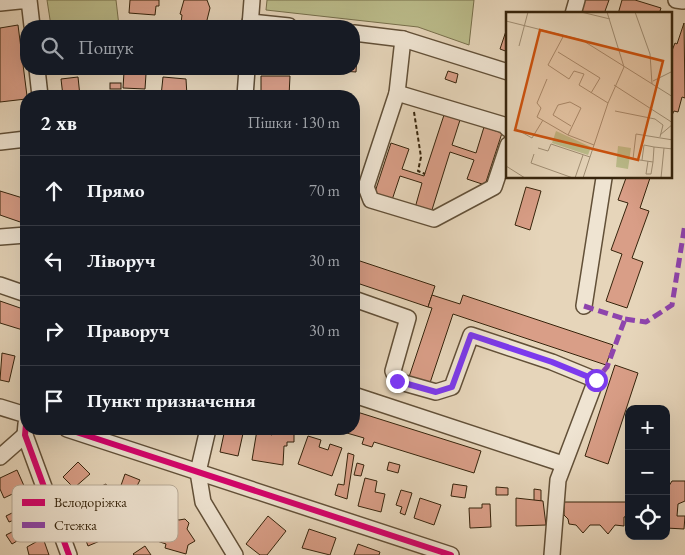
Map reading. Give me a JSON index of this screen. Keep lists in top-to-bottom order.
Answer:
{
  "legend": ["Велодоріжка", "Стежка"],
  "page": {
    "search": "Пошук",
    "heading": ["2 хв", "Пішки · 130 m"],
    "list": [
      ["Прямо", "70 m"],
      ["Ліворуч", "30 m"],
      ["Праворуч", "30 m"],
      "Пункт призначення"
    ],
    "map_buttons": ["+", "−"]
  }
}
